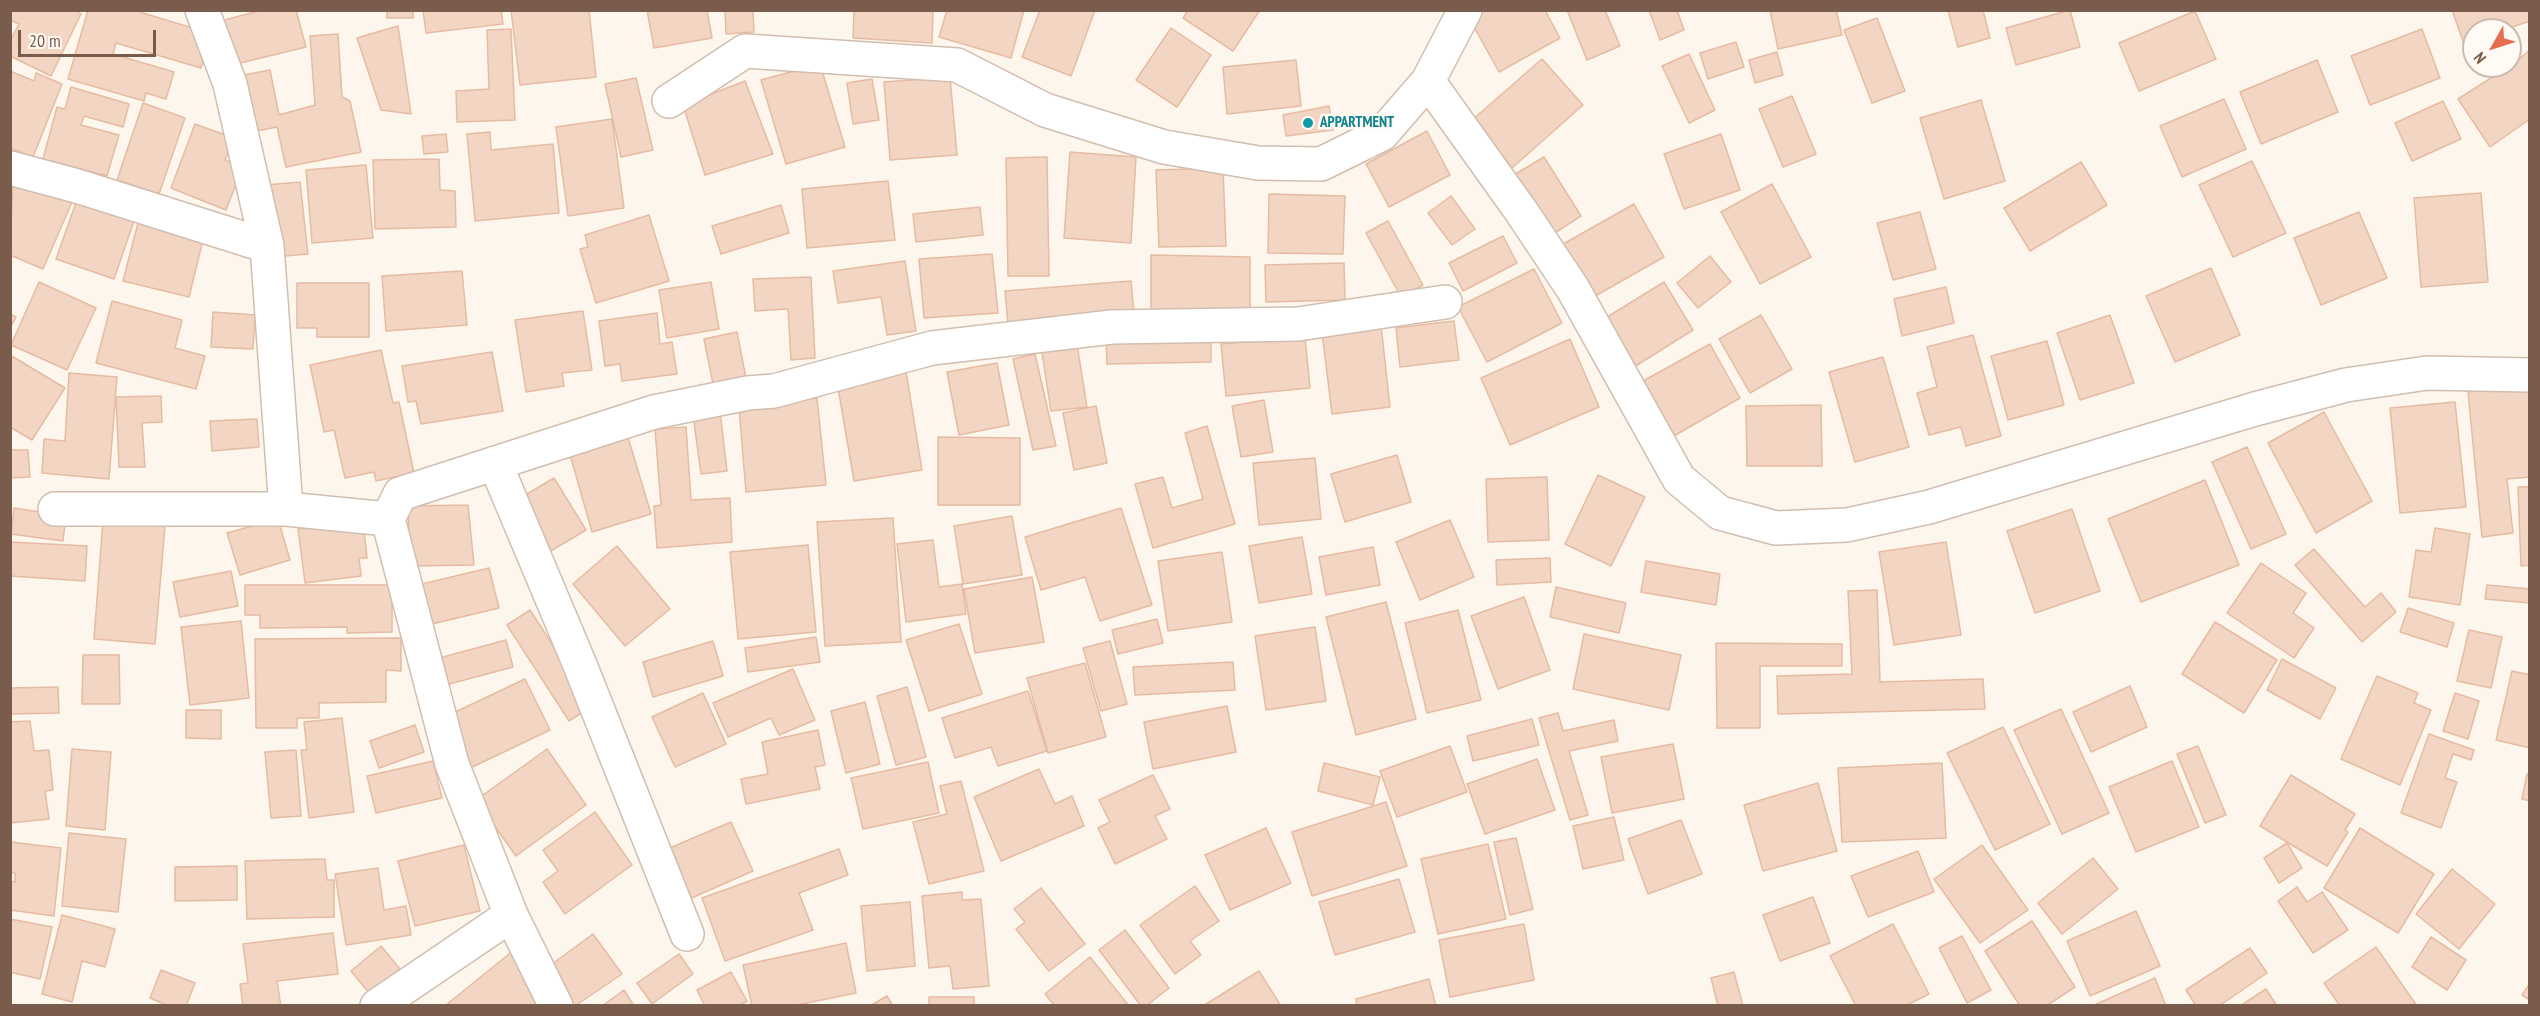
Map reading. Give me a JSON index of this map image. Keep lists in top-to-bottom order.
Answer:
{
  "places": ["APPARTMENT"],
  "scale_bar": "20 m",
  "north": "bottom left"
}
